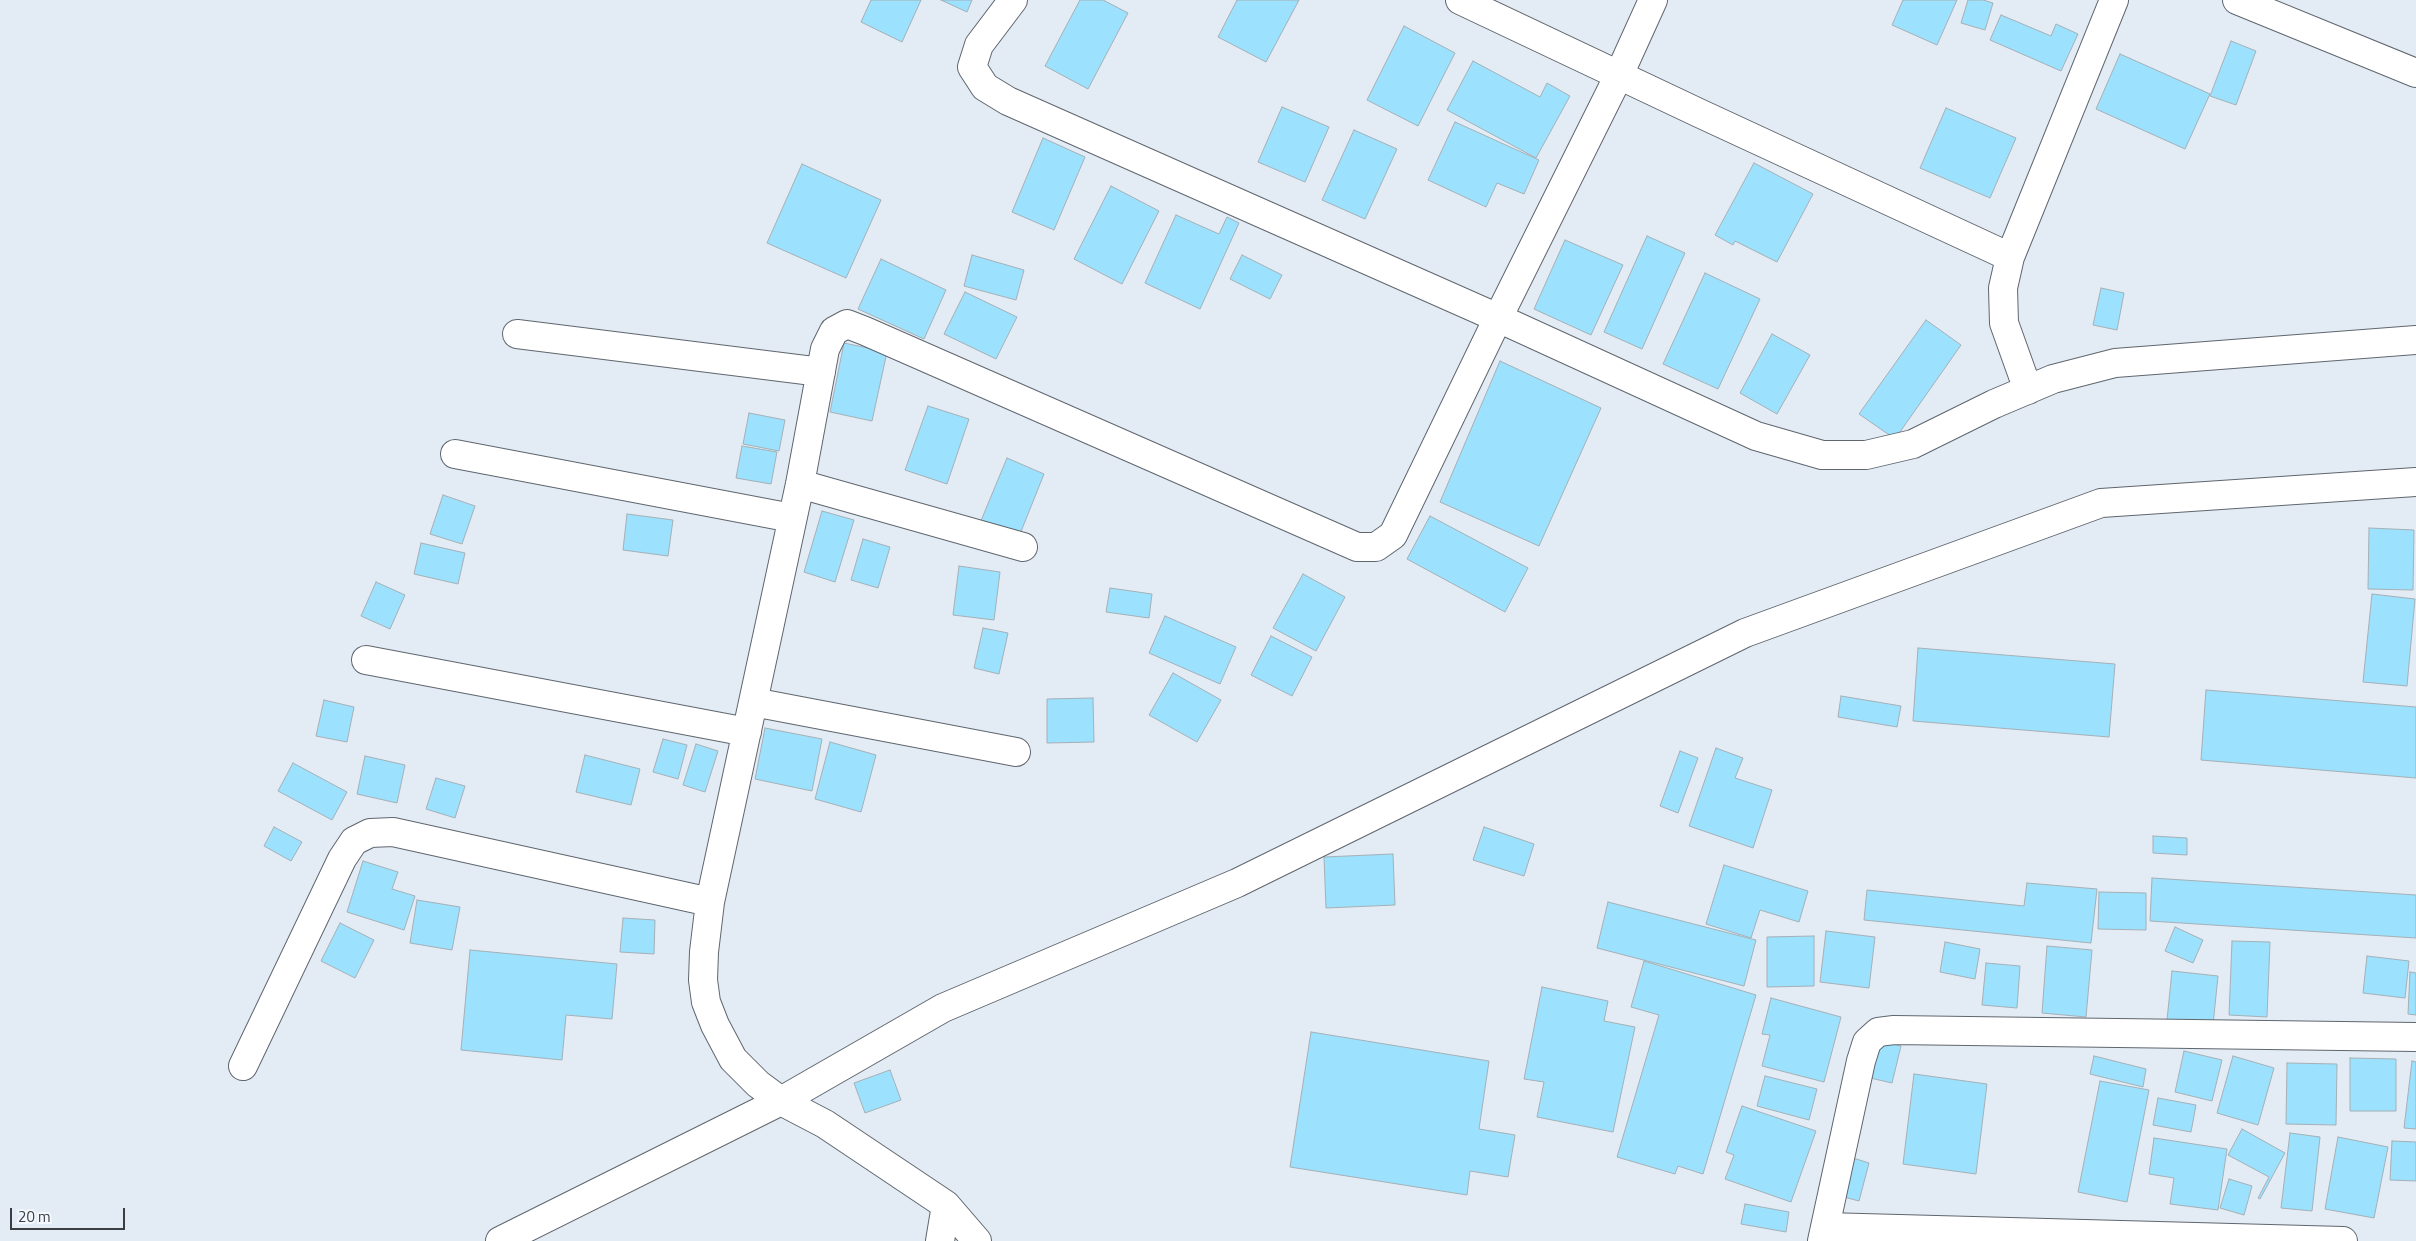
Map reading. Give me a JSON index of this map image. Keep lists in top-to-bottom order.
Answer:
{
  "scale_bar": "20 m"
}
